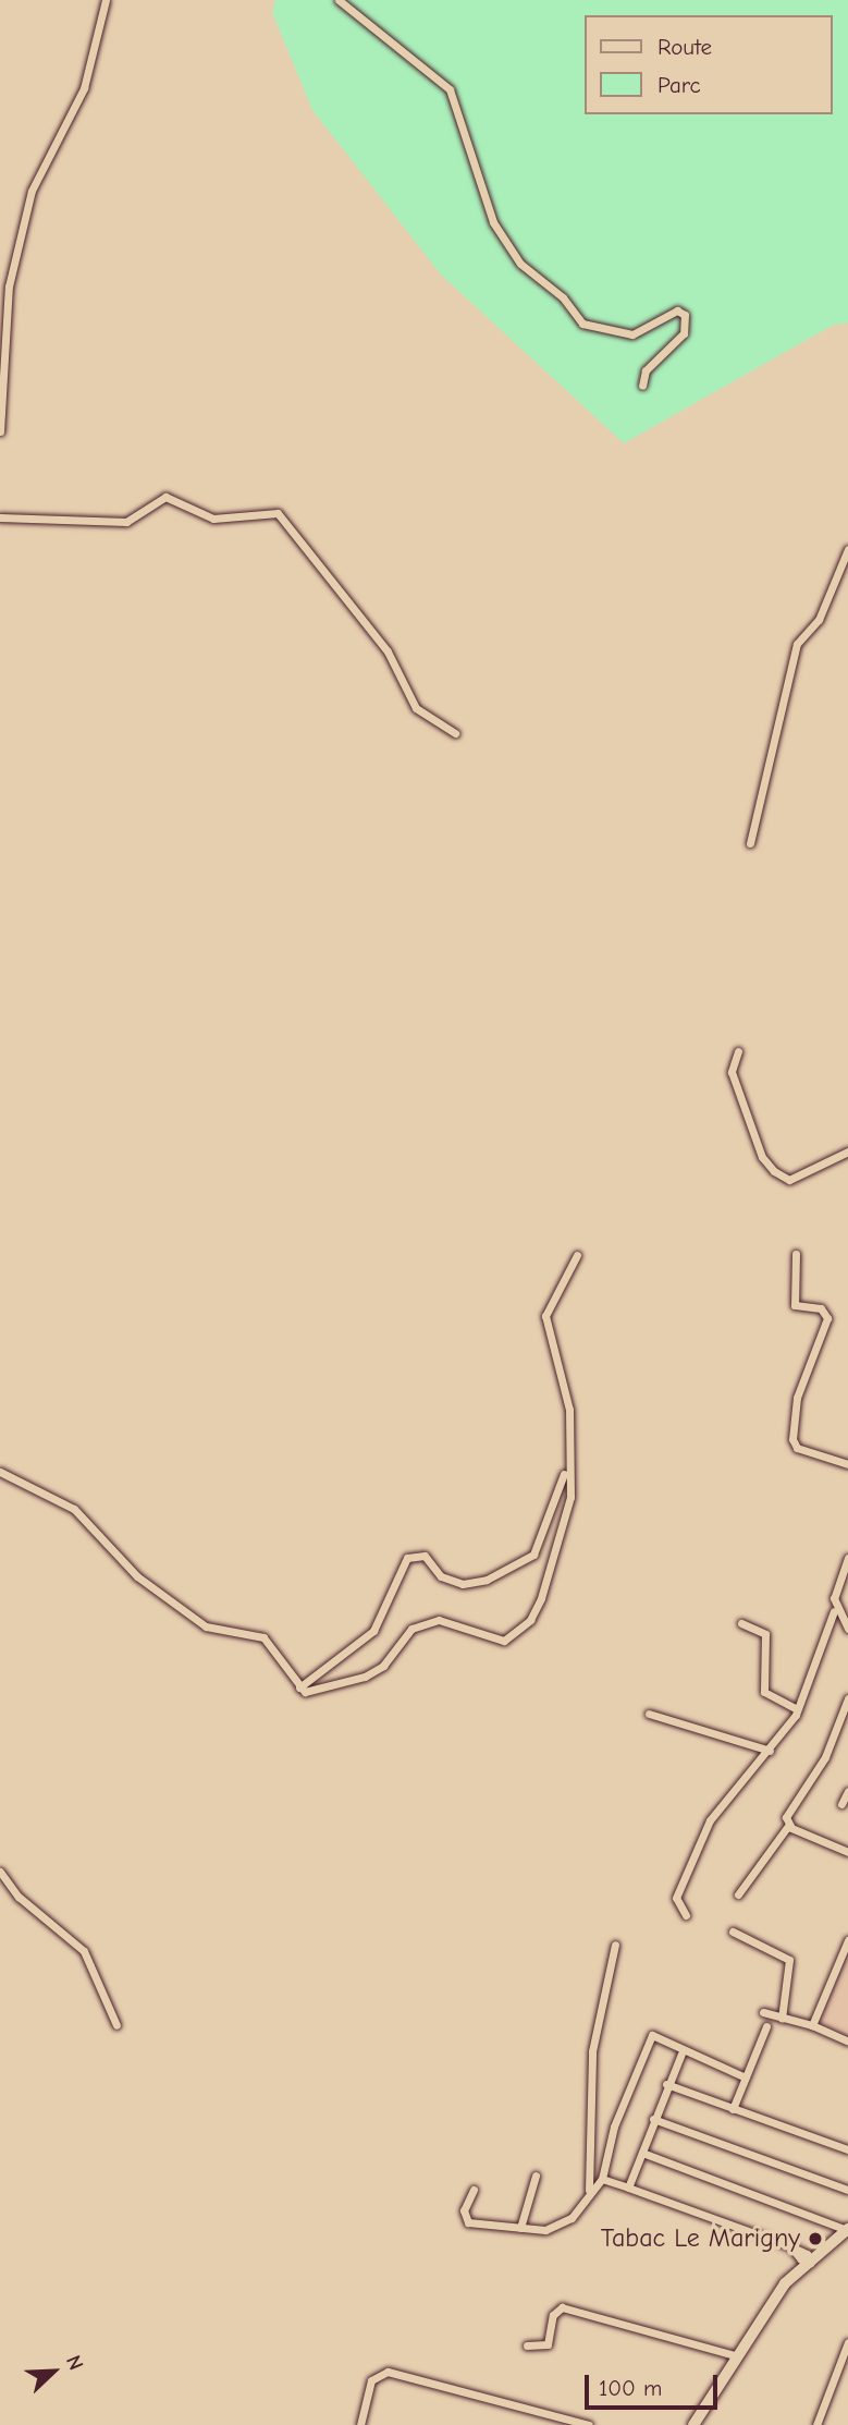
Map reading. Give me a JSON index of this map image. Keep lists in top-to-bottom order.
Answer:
{
  "places": ["Tabac Le Marigny"],
  "legend": ["Route", "Parc"],
  "scale_bar": "100 m",
  "north": "top right"
}
